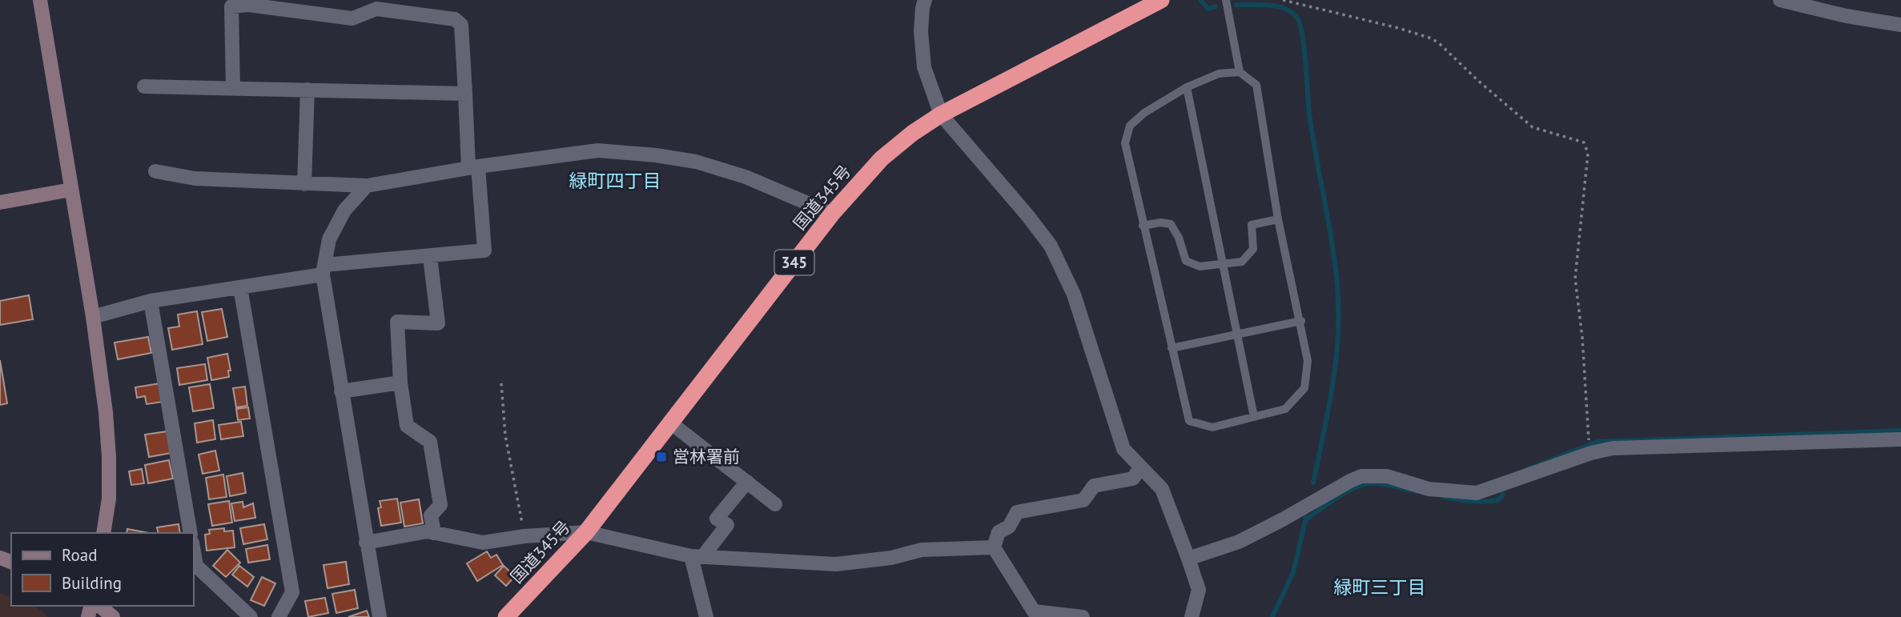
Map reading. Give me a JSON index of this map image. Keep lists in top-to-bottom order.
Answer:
{
  "streets": {
    "highway": ["国道345号", "345"]
  },
  "districts": ["緑町四丁目", "緑町三丁目"],
  "places": {
    "transit": ["営林署前"]
  },
  "legend": ["Road", "Building"]
}
